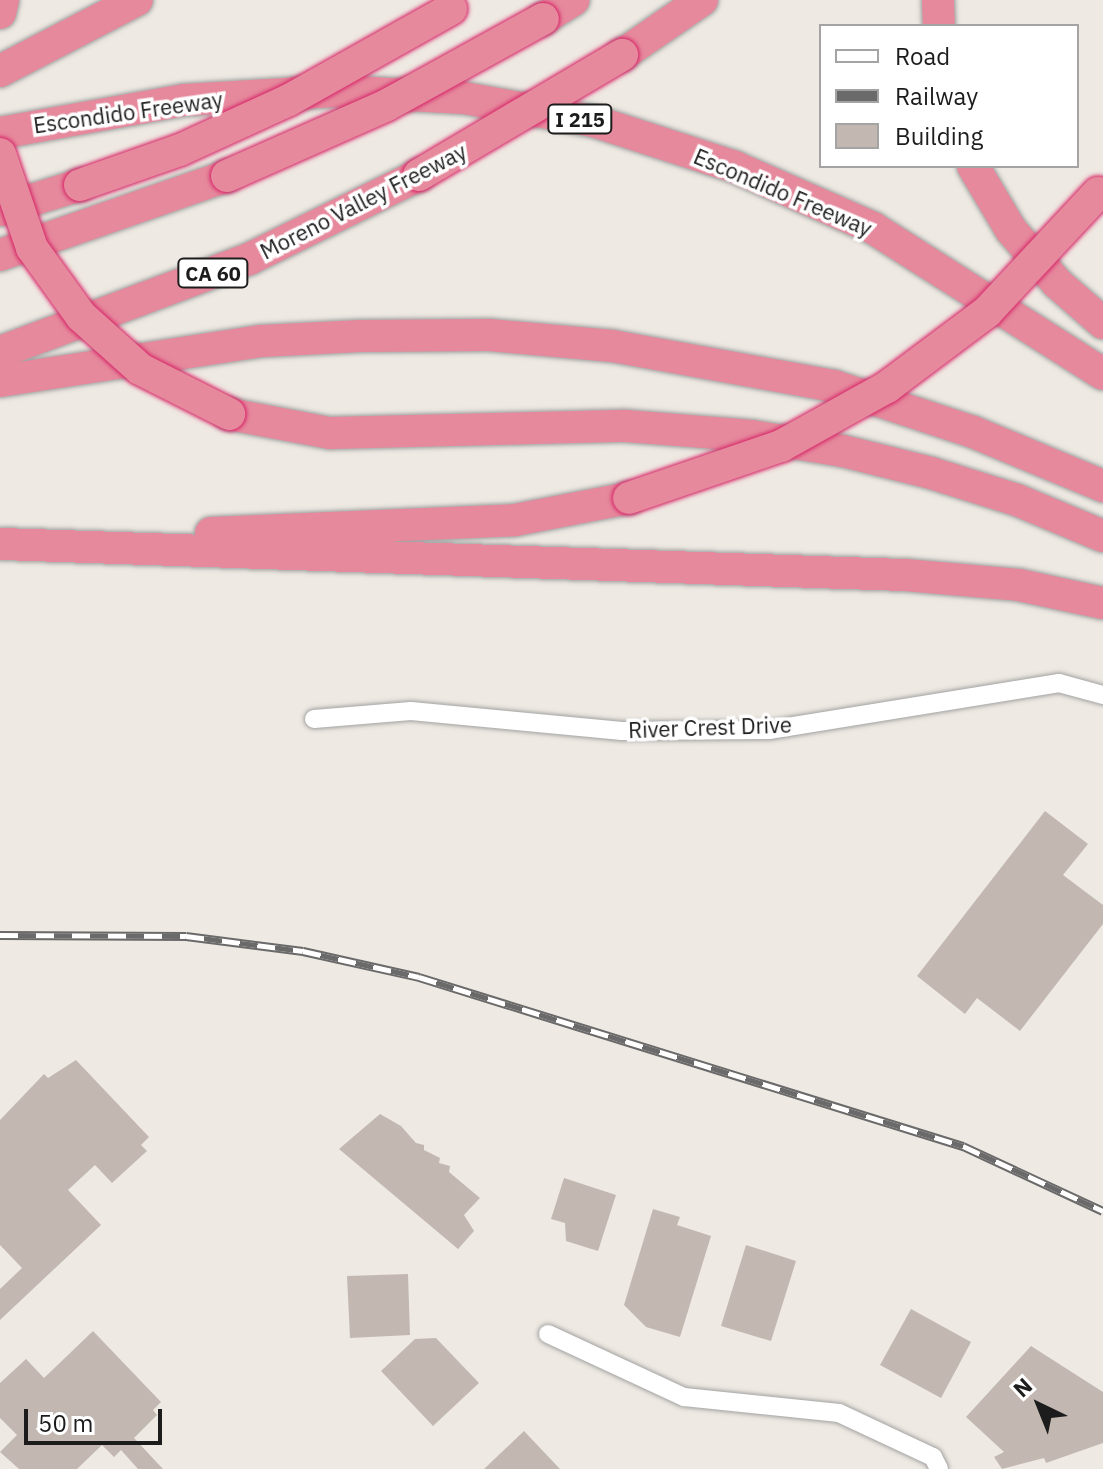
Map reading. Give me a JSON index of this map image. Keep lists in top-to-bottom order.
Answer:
{
  "streets": {
    "highway": [
      "Escondido Freeway",
      "I 215",
      "Moreno Valley Freeway",
      "CA 60"
    ],
    "street": ["River Crest Drive"]
  },
  "legend": ["Road", "Railway", "Building"],
  "scale_bar": "50 m",
  "north": "top left"
}
